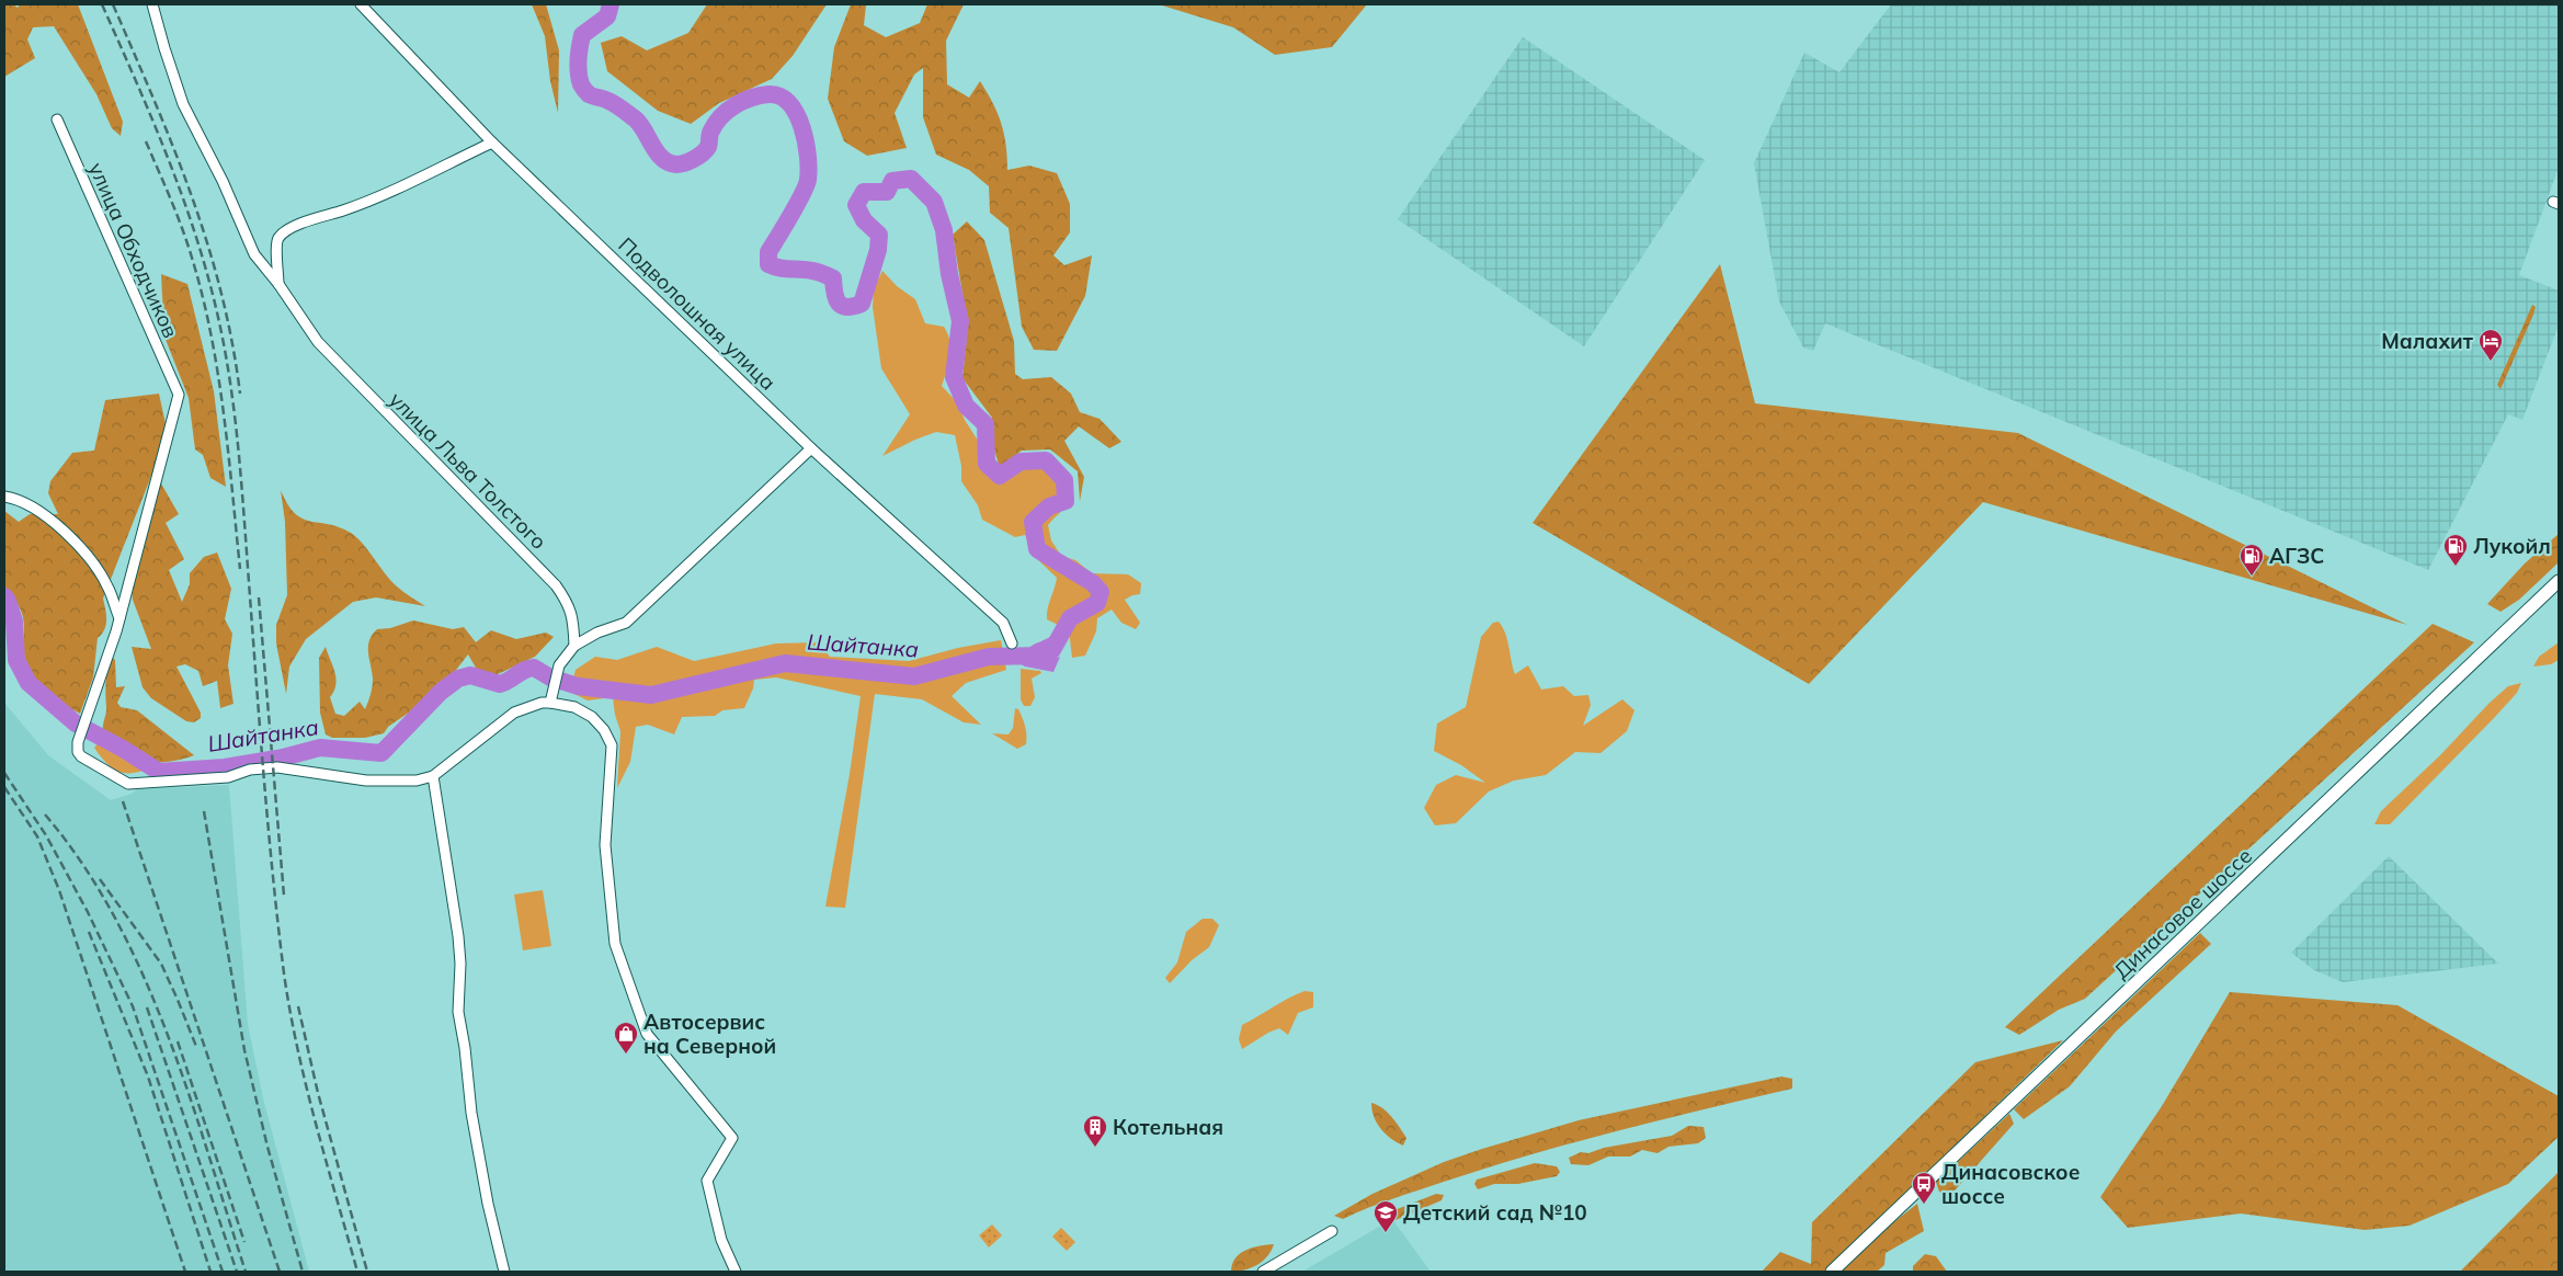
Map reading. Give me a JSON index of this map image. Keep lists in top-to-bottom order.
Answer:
{
  "streets": {
    "street": [
      "улица Обходчиков",
      "Подволошная улица",
      "улица Льва Толстого",
      "Динасовое шоссе"
    ]
  },
  "water": ["Шайтанка"],
  "places": {
    "hotel": ["Малахит"],
    "fuel station": ["Лукойл", "АГЗС"],
    "shop": ["Автосервис на Северной"],
    "building": ["Котельная"],
    "bus stop": ["Динасовское шоссе"],
    "school or university": ["Детский сад №10"]
  }
}
